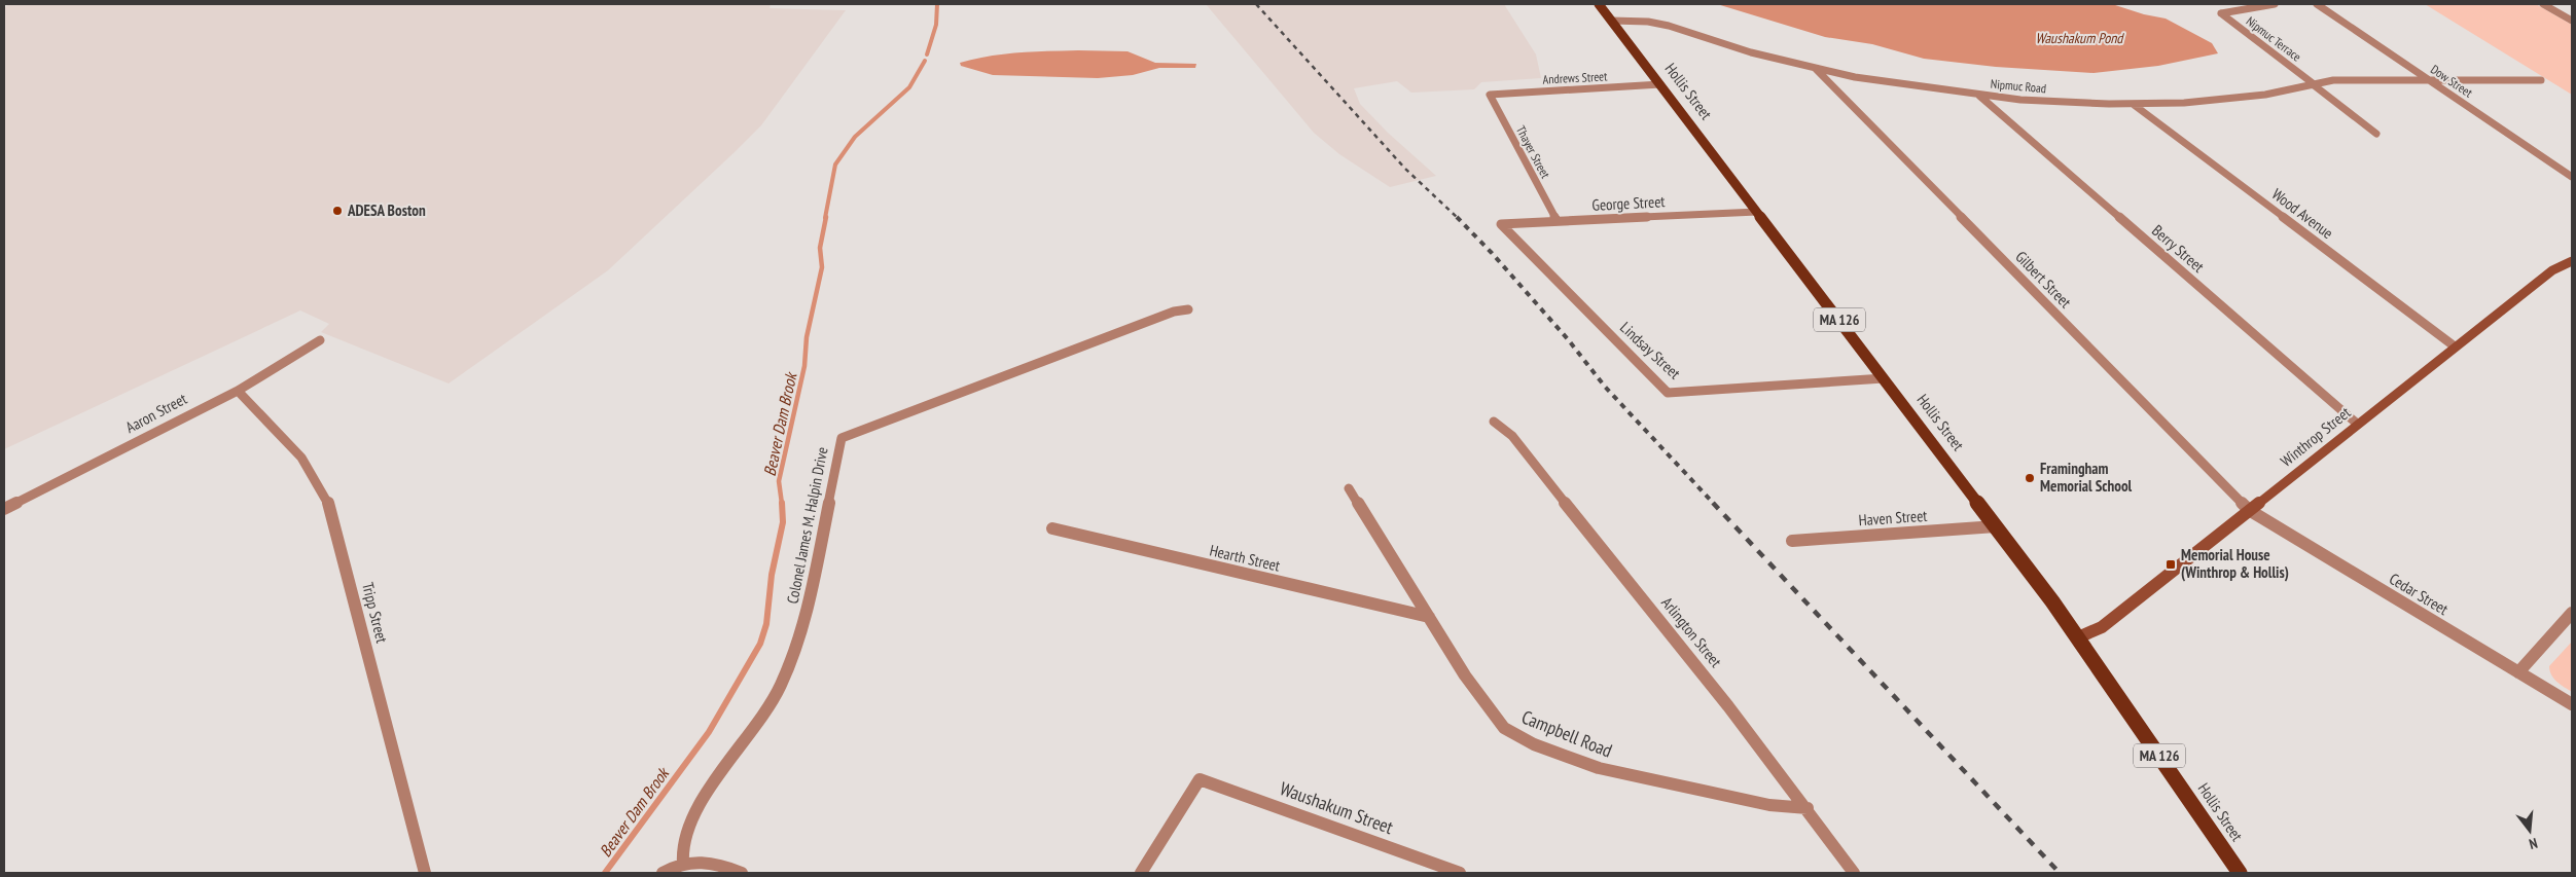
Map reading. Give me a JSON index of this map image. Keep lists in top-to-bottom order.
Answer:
{
  "streets": {
    "main road": ["Hollis Street", "MA 126"],
    "street": [
      "Nipmuc Terrace",
      "Andrews Street",
      "Dow Street",
      "Nipmuc Road",
      "Thayer Street",
      "George Street",
      "Wood Avenue",
      "Berry Street",
      "Gilbert Street",
      "Lindsay Street",
      "Aaron Street",
      "Winthrop Street",
      "Haven Street",
      "Colonel James M. Halpin Drive",
      "Hearth Street",
      "Cedar Street",
      "Tripp Street",
      "Arlington Street",
      "Campbell Road",
      "Waushakum Street"
    ]
  },
  "crossings": [
    ["Nipmuc Terrace", "Nipmuc Road"],
    ["Andrews Street", "Hollis Street"],
    ["Andrews Street", "Thayer Street"],
    ["Dow Street", "Nipmuc Road"],
    ["Nipmuc Road", "Hollis Street"],
    ["Nipmuc Road", "Wood Avenue"],
    ["Nipmuc Road", "Berry Street"],
    ["Nipmuc Road", "Gilbert Street"],
    ["Hollis Street", "George Street"],
    ["Hollis Street", "Lindsay Street"],
    ["Hollis Street", "Winthrop Street"],
    ["Hollis Street", "Haven Street"],
    ["Thayer Street", "George Street"],
    ["George Street", "Lindsay Street"],
    ["Wood Avenue", "Winthrop Street"],
    ["Berry Street", "Winthrop Street"],
    ["Gilbert Street", "Winthrop Street"],
    ["Gilbert Street", "Cedar Street"],
    ["Aaron Street", "Tripp Street"],
    ["Winthrop Street", "Cedar Street"],
    ["Hearth Street", "Campbell Road"],
    ["Arlington Street", "Campbell Road"]
  ],
  "water": ["Waushakum Pond", "Beaver Dam Brook"],
  "places": {
    "other": ["ADESA Boston", "Framingham Memorial School"],
    "transit": ["Memorial House (Winthrop & Hollis)"]
  },
  "north": "bottom"
}
